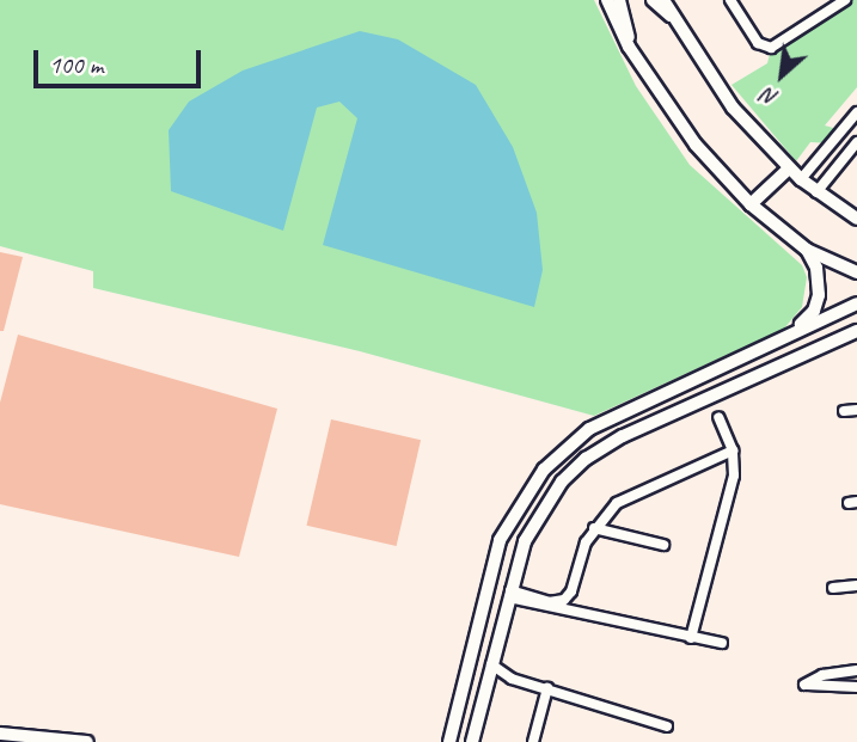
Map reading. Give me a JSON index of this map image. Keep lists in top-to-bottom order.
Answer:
{
  "scale_bar": "100 m",
  "north": "bottom left"
}
